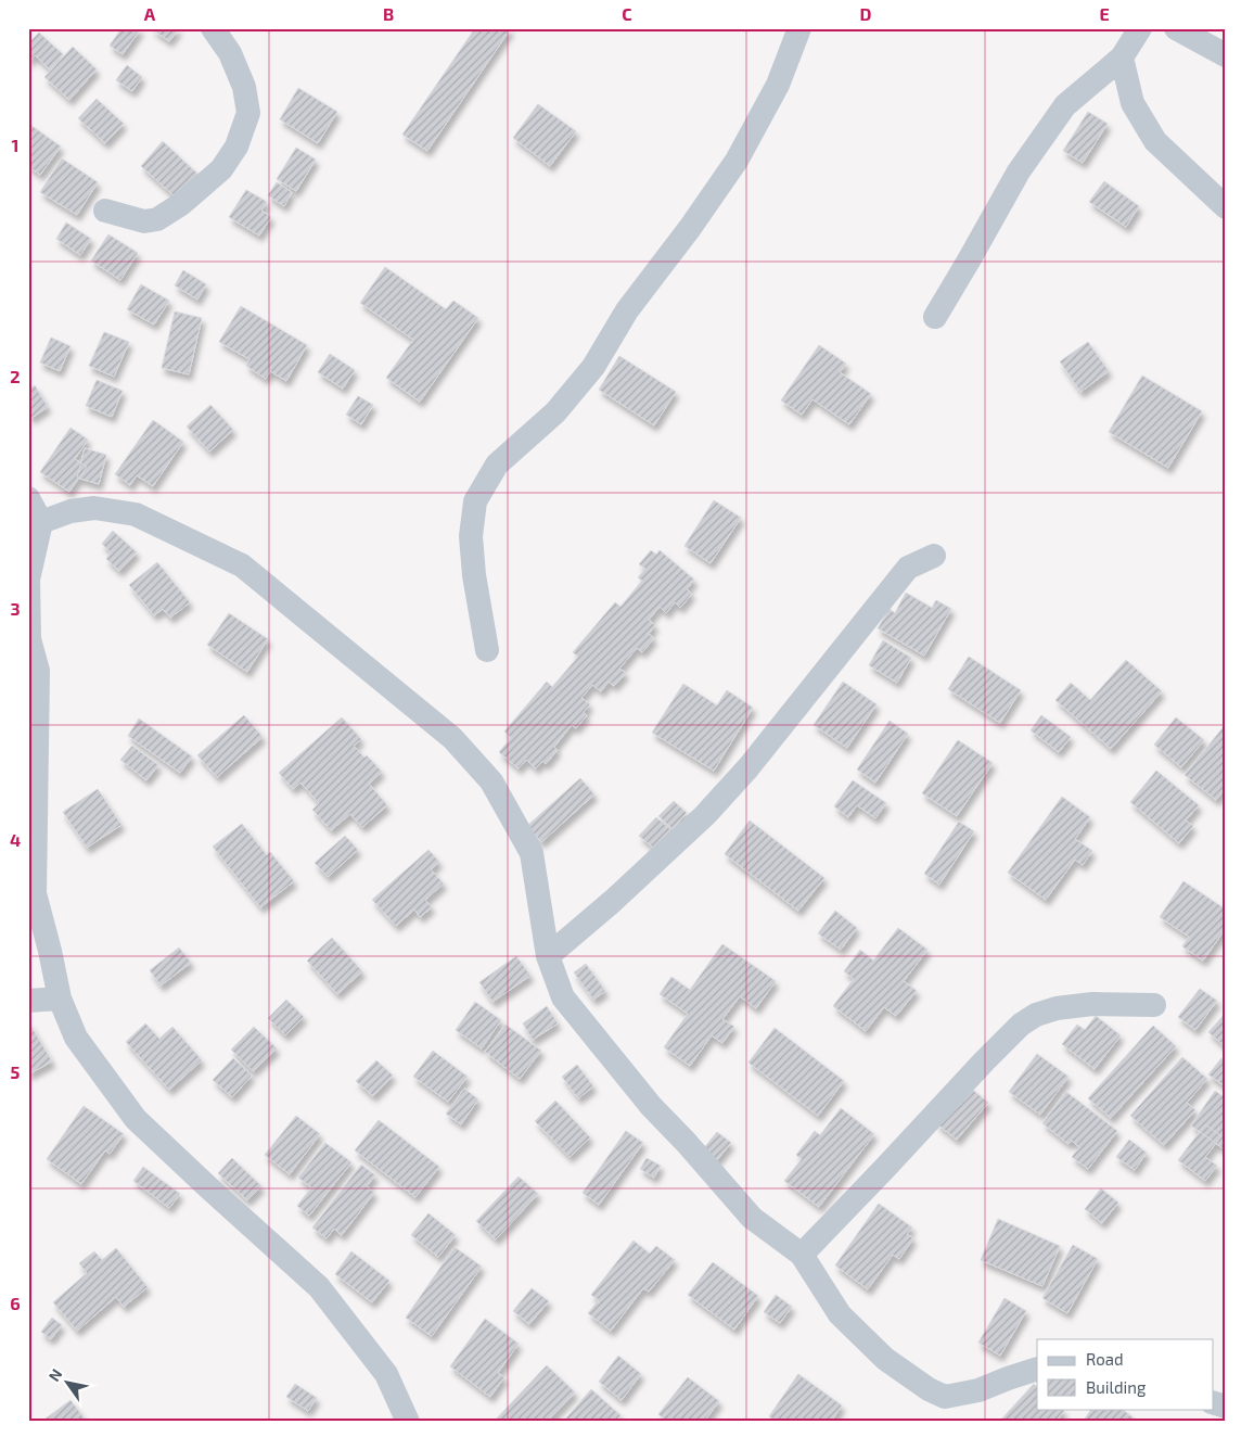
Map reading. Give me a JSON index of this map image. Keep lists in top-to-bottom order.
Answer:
{
  "legend": ["Road", "Building"],
  "north": "top left",
  "grid": {
    "columns": [
      "A",
      "B",
      "C",
      "D",
      "E"
    ],
    "rows": [
      "1",
      "2",
      "3",
      "4",
      "5",
      "6"
    ]
  }
}
